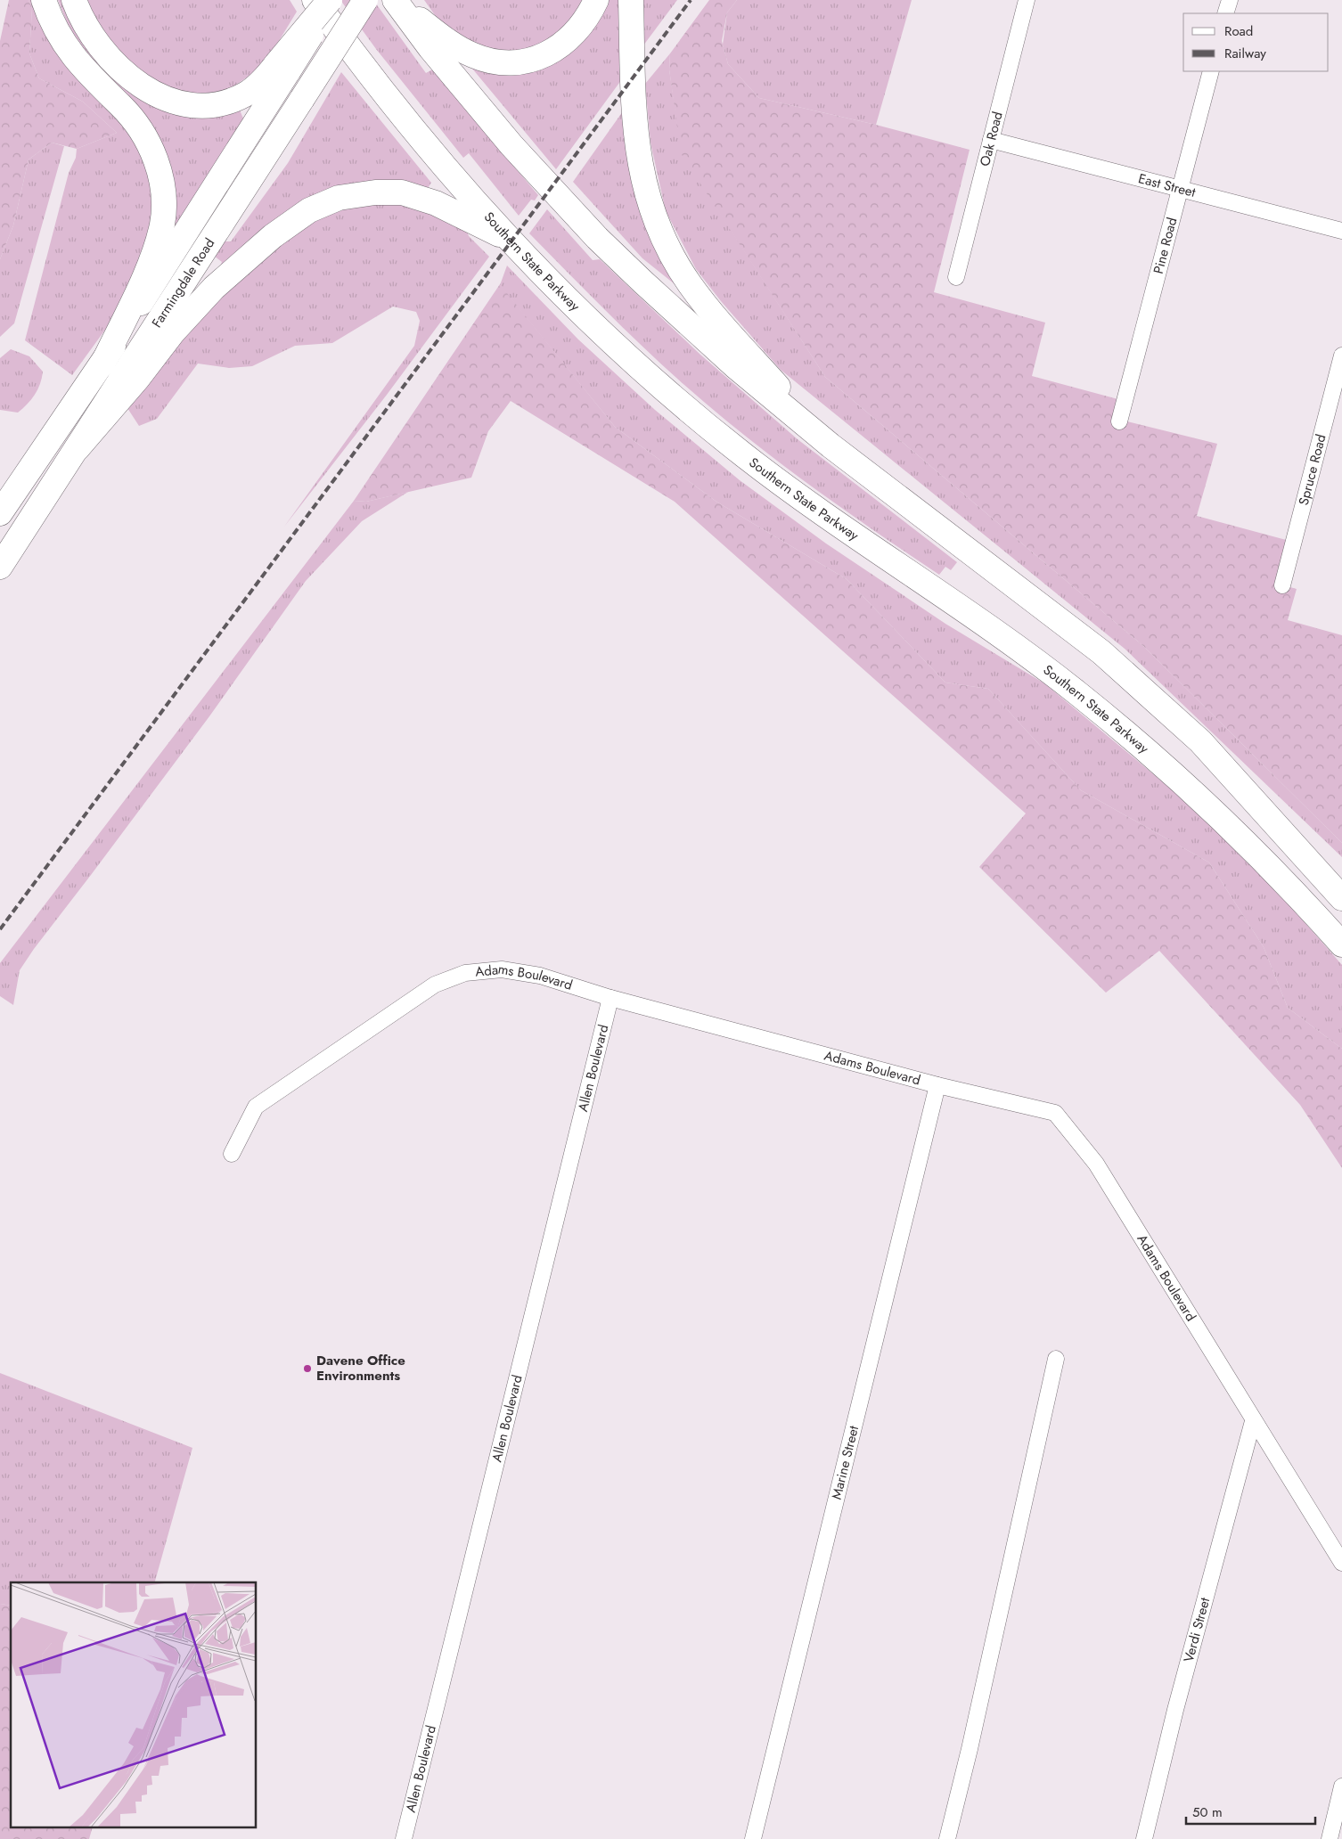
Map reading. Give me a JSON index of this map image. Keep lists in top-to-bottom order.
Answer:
{
  "streets": {
    "main road": ["Southern State Parkway", "Farmingdale Road"],
    "street": [
      "Oak Road",
      "East Street",
      "Pine Road",
      "Spruce Road",
      "Adams Boulevard",
      "Allen Boulevard",
      "Marine Street",
      "Verdi Street"
    ]
  },
  "crossings": [
    ["Oak Road", "East Street"],
    ["East Street", "Pine Road"],
    ["Adams Boulevard", "Allen Boulevard"],
    ["Adams Boulevard", "Marine Street"],
    ["Adams Boulevard", "Verdi Street"]
  ],
  "places": ["Davene Office Environments"],
  "legend": ["Road", "Railway"],
  "scale_bar": "50 m"
}
